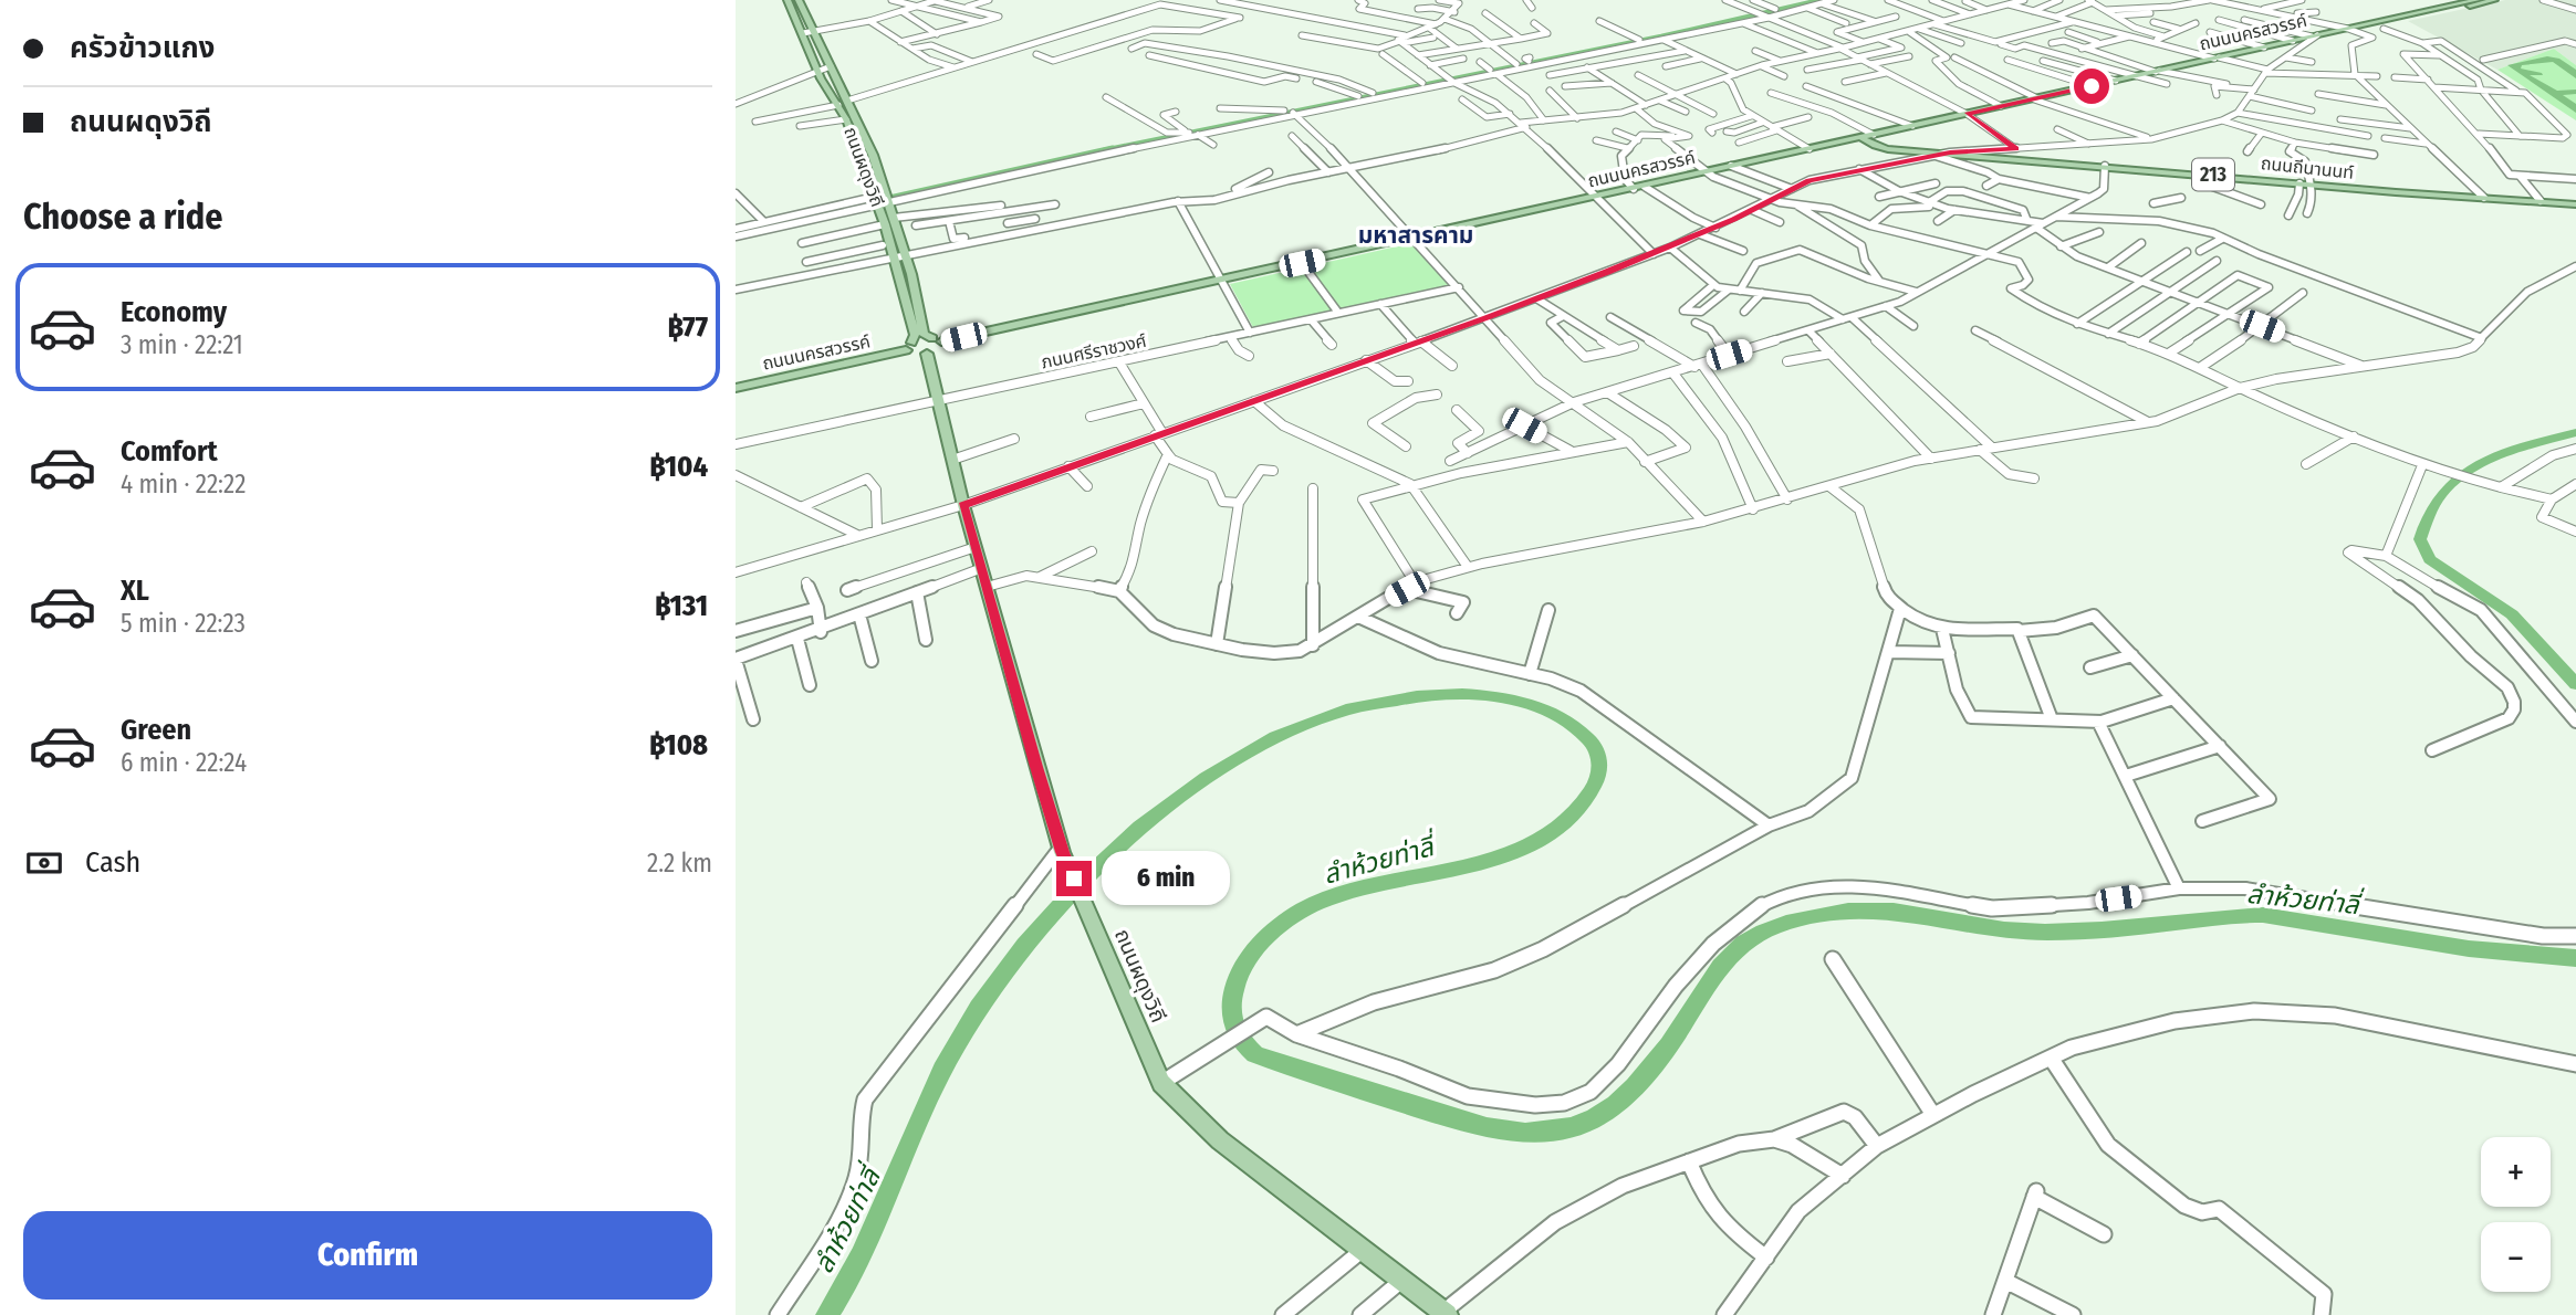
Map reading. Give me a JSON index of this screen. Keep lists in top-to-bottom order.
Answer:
{
  "streets": {
    "main road": [
      "ถนนนครสวรรค์",
      "ถนนผดุงวิถี",
      "ถนนถีนานนท์",
      "213"
    ],
    "street": ["ภนนศรีราชวงศ์"]
  },
  "crossings": [
    ["ถนนนครสวรรค์", "ถนนผดุงวิถี"],
    ["ถนนนครสวรรค์", "ถนนถีนานนท์"],
    ["ถนนผดุงวิถี", "ภนนศรีราชวงศ์"]
  ],
  "districts": ["มหาสารคาม"],
  "water": ["ลำห้วยท่าลี่"],
  "page": {
    "banner": ["ครัวข้าวแกง", "ถนนผดุงวิถี"],
    "heading": "Choose a ride",
    "list": [
      {
        "name": "Economy",
        "note": "3 min · 22:21",
        "value": "฿77"
      },
      {
        "name": "Comfort",
        "note": "4 min · 22:22",
        "value": "฿104"
      },
      {
        "name": "XL",
        "note": "5 min · 22:23",
        "value": "฿131"
      },
      {
        "name": "Green",
        "note": "6 min · 22:24",
        "value": "฿108"
      }
    ],
    "pay": ["Cash", "2.2 km"],
    "bubble": "6 min",
    "map_buttons": ["+", "−"],
    "buttons": "Confirm"
  }
}
